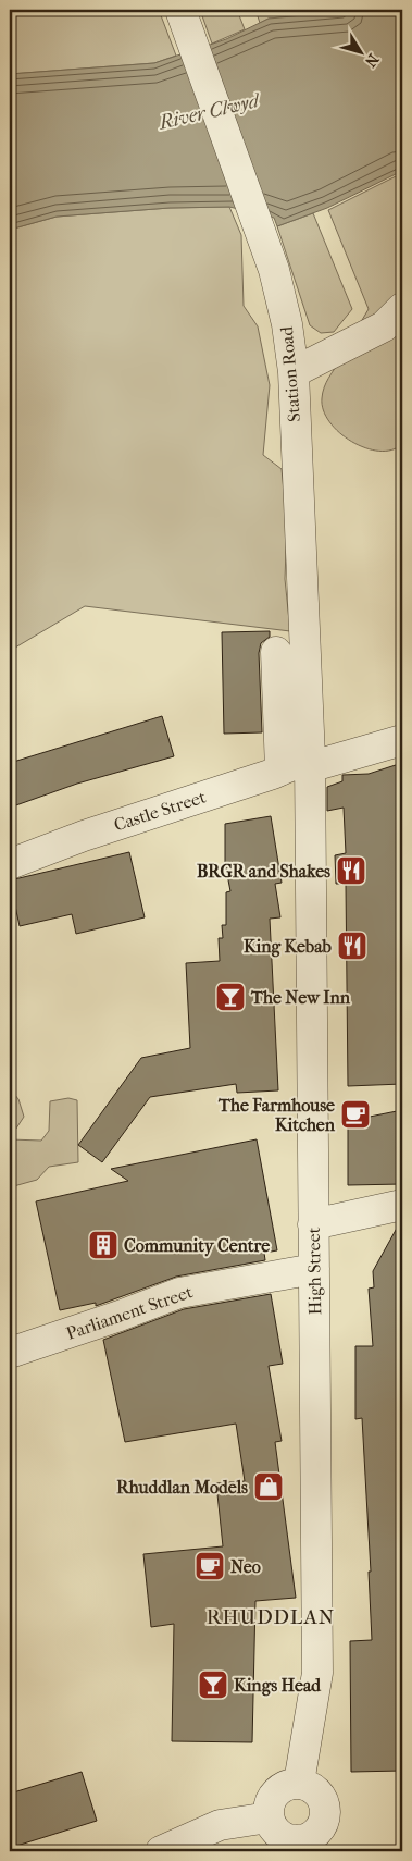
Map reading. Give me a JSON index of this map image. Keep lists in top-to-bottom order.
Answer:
{
  "streets": {
    "street": [
      "Station Road",
      "Castle Street",
      "High Street",
      "Parliament Street"
    ]
  },
  "crossings": [
    ["Station Road", "Castle Street"],
    ["Station Road", "High Street"],
    ["Castle Street", "High Street"],
    ["High Street", "Parliament Street"]
  ],
  "districts": ["RHUDDLAN"],
  "water": ["River Clwyd"],
  "places": {
    "restaurant": ["BRGR and Shakes", "King Kebab"],
    "bar": ["The New Inn", "Kings Head"],
    "cafe": ["The Farmhouse Kitchen", "Neo"],
    "building": ["Community Centre"],
    "shop": ["Rhuddlan Models"]
  },
  "north": "bottom right"
}
